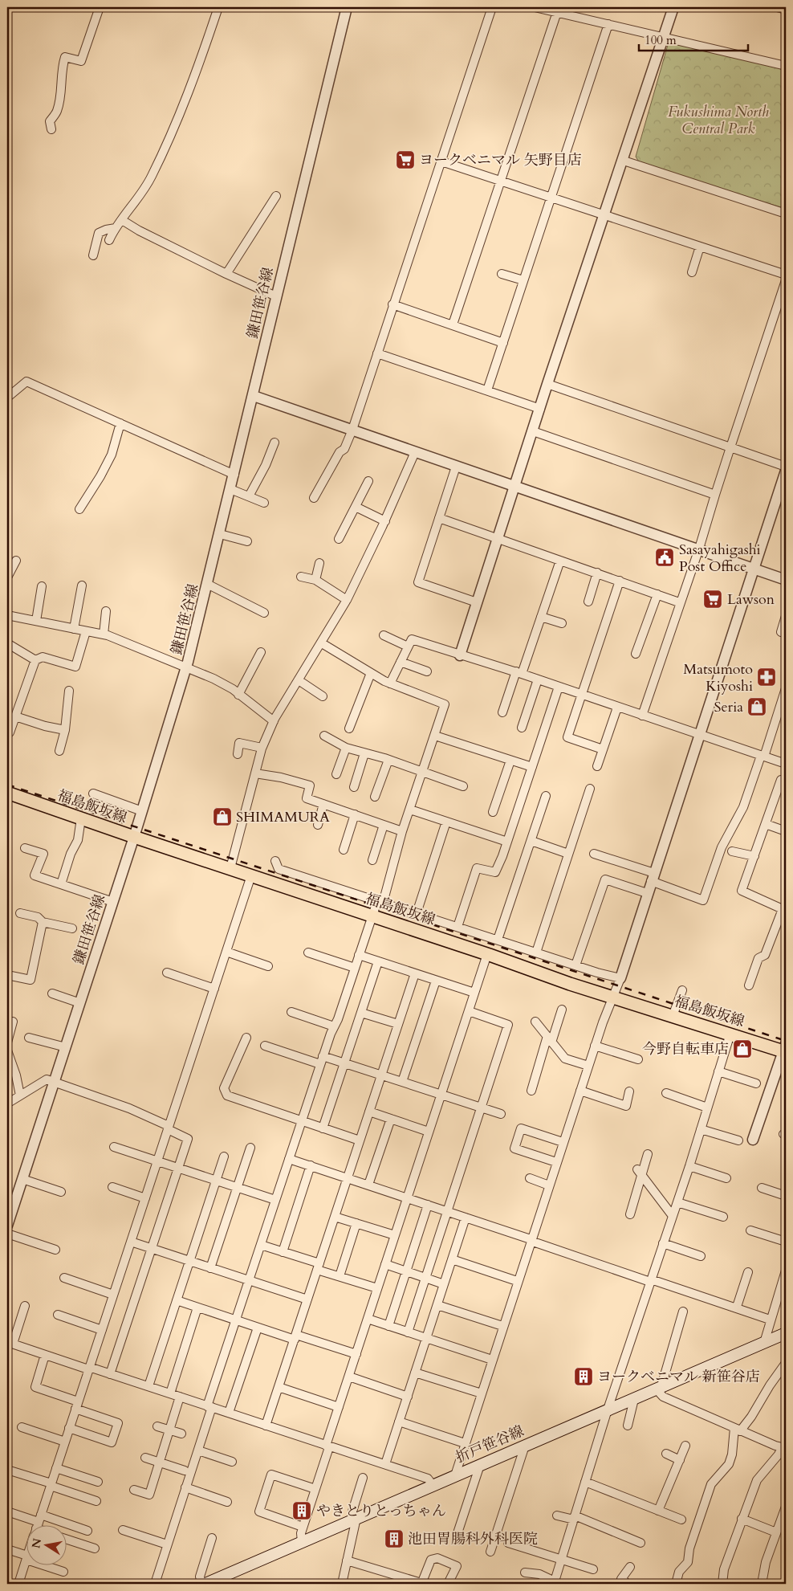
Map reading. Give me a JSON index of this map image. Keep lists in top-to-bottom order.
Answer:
{
  "streets": {
    "main road": ["福島飯坂線", "折戸笹谷線"],
    "street": ["鎌田笹谷線"]
  },
  "crossings": [
    ["鎌田笹谷線", "福島飯坂線"]
  ],
  "parks": ["Fukushima North Central Park"],
  "places": {
    "supermarket": ["ヨークベニマル 矢野目店", "Lawson"],
    "public building": ["Sasayahigashi Post Office"],
    "pharmacy": ["Matsumoto Kiyoshi"],
    "shop": ["Seria", "SHIMAMURA", "今野自転車店"],
    "building": ["ヨークベニマル 新笹谷店", "やきとりとっちゃん", "池田胃腸科外科医院"]
  },
  "scale_bar": "100 m",
  "north": "left"
}
